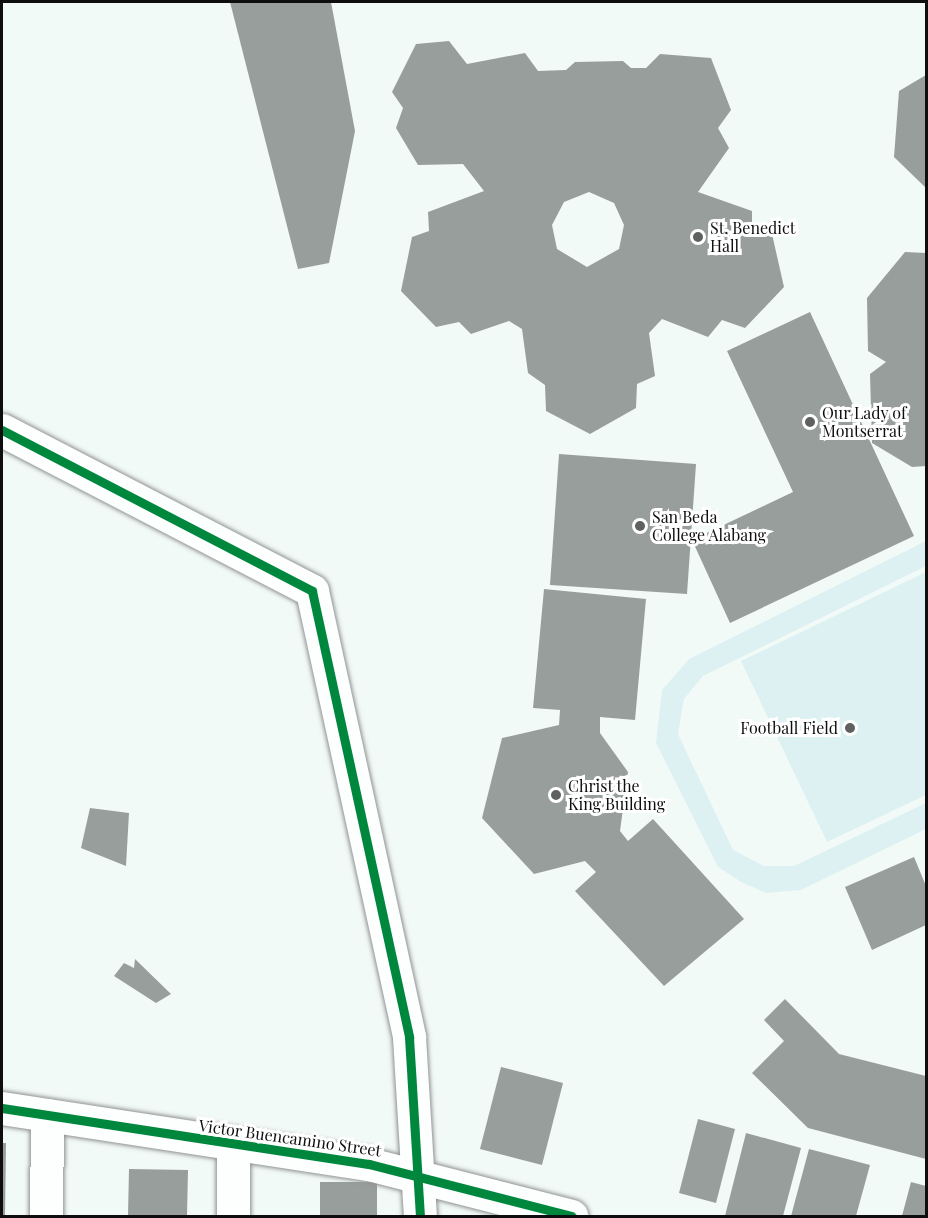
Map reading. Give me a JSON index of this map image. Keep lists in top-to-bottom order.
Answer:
{
  "streets": {
    "street": ["Victor Buencamino Street"]
  },
  "places": [
    "St. Benedict Hall",
    "Our Lady of Montserrat",
    "San Beda College Alabang",
    "Football Field",
    "Christ the King Building"
  ]
}
